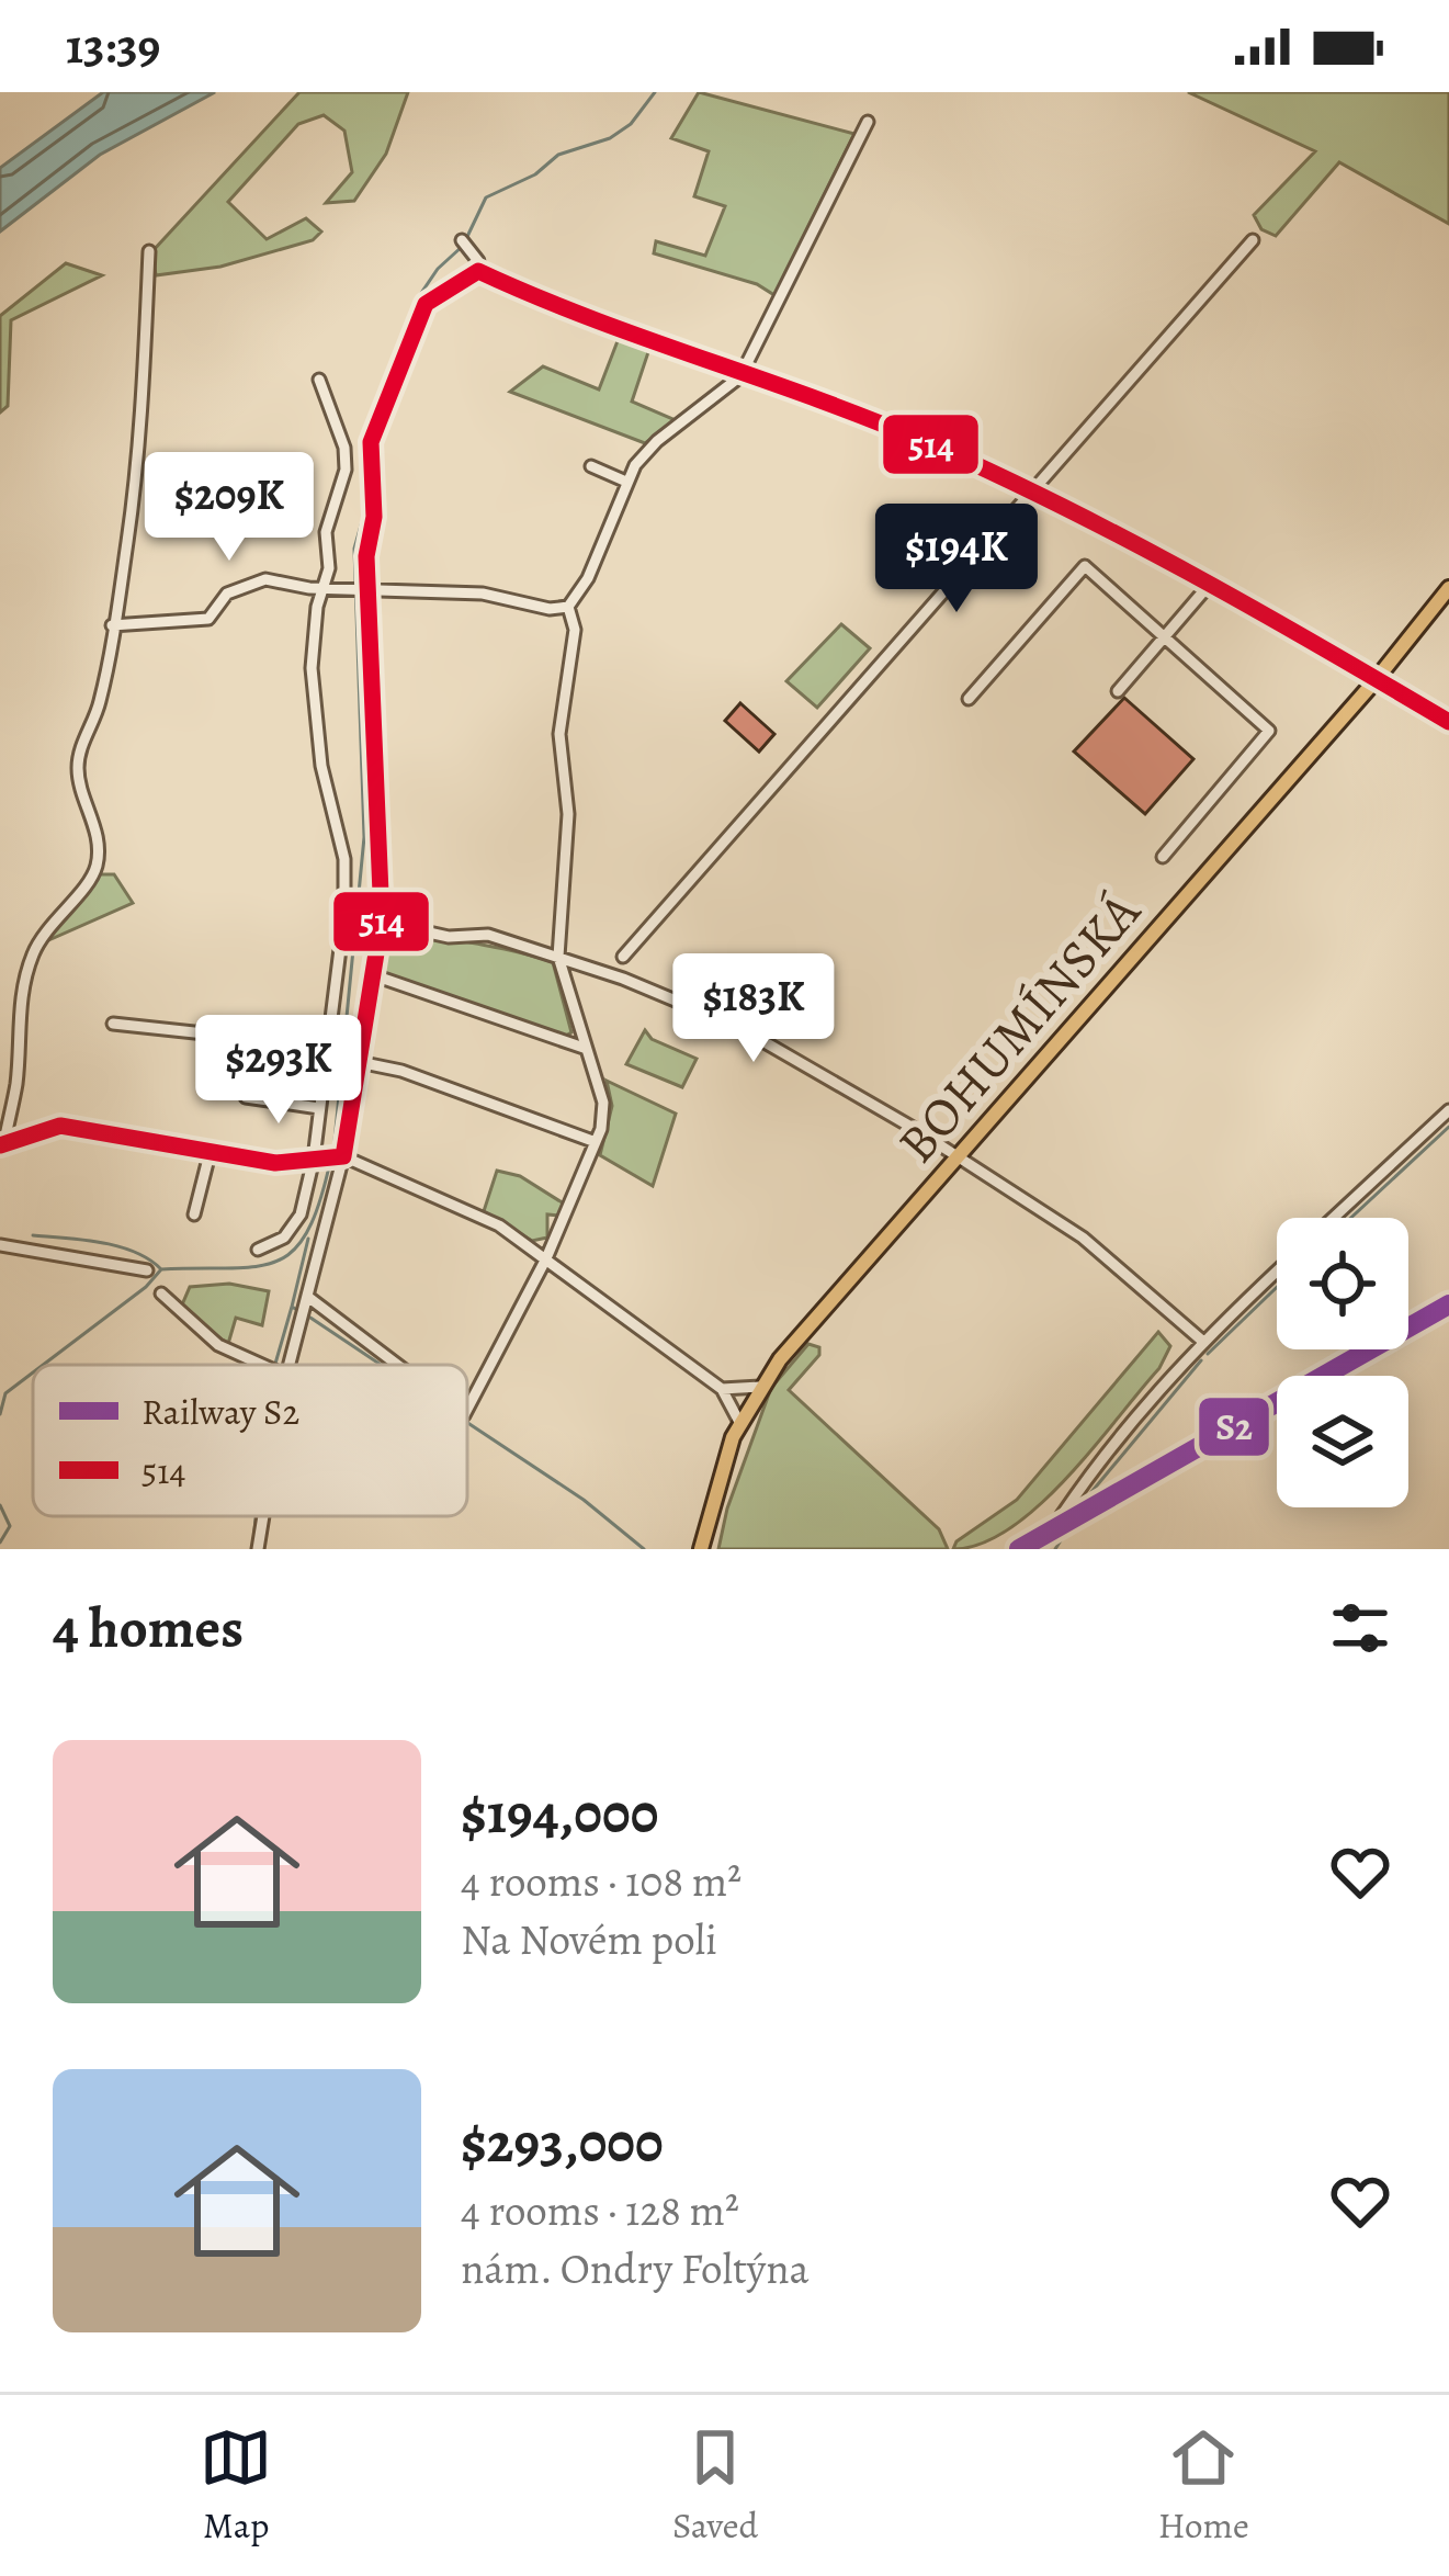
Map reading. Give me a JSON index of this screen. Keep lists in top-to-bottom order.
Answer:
{
  "streets": {
    "main road": ["BOHUMÍNSKÁ"]
  },
  "lines": ["transit line 514", "rail line S2"],
  "legend": ["Railway S2", "514"],
  "page": {
    "status": "13:39",
    "price": [
      "$209K",
      "$194K",
      "$183K",
      "$293K"
    ],
    "heading": "4 homes",
    "list": [
      {
        "name": "$194,000",
        "note": "4 rooms · 108 m² · Na Novém poli"
      },
      {
        "name": "$293,000",
        "note": "4 rooms · 128 m² · nám. Ondry Foltýna"
      }
    ],
    "tabs": ["Map", "Saved", "Home"]
  }
}
